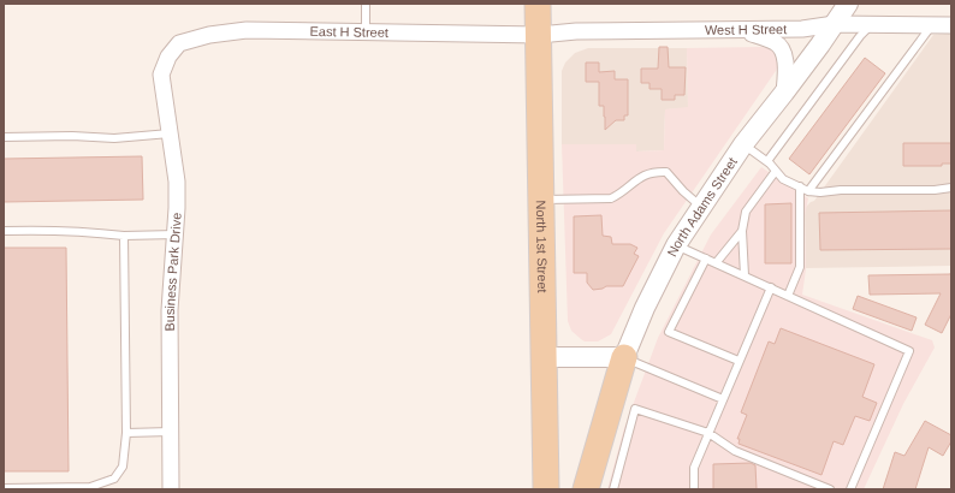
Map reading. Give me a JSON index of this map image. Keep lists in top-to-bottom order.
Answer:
{
  "streets": {
    "main road": ["North 1st Street"],
    "street": [
      "West H Street",
      "East H Street",
      "North Adams Street",
      "Business Park Drive"
    ]
  },
  "crossings": [
    ["West H Street", "East H Street"],
    ["West H Street", "North Adams Street"],
    ["West H Street", "North 1st Street"],
    ["East H Street", "North 1st Street"],
    ["East H Street", "Business Park Drive"]
  ]
}
